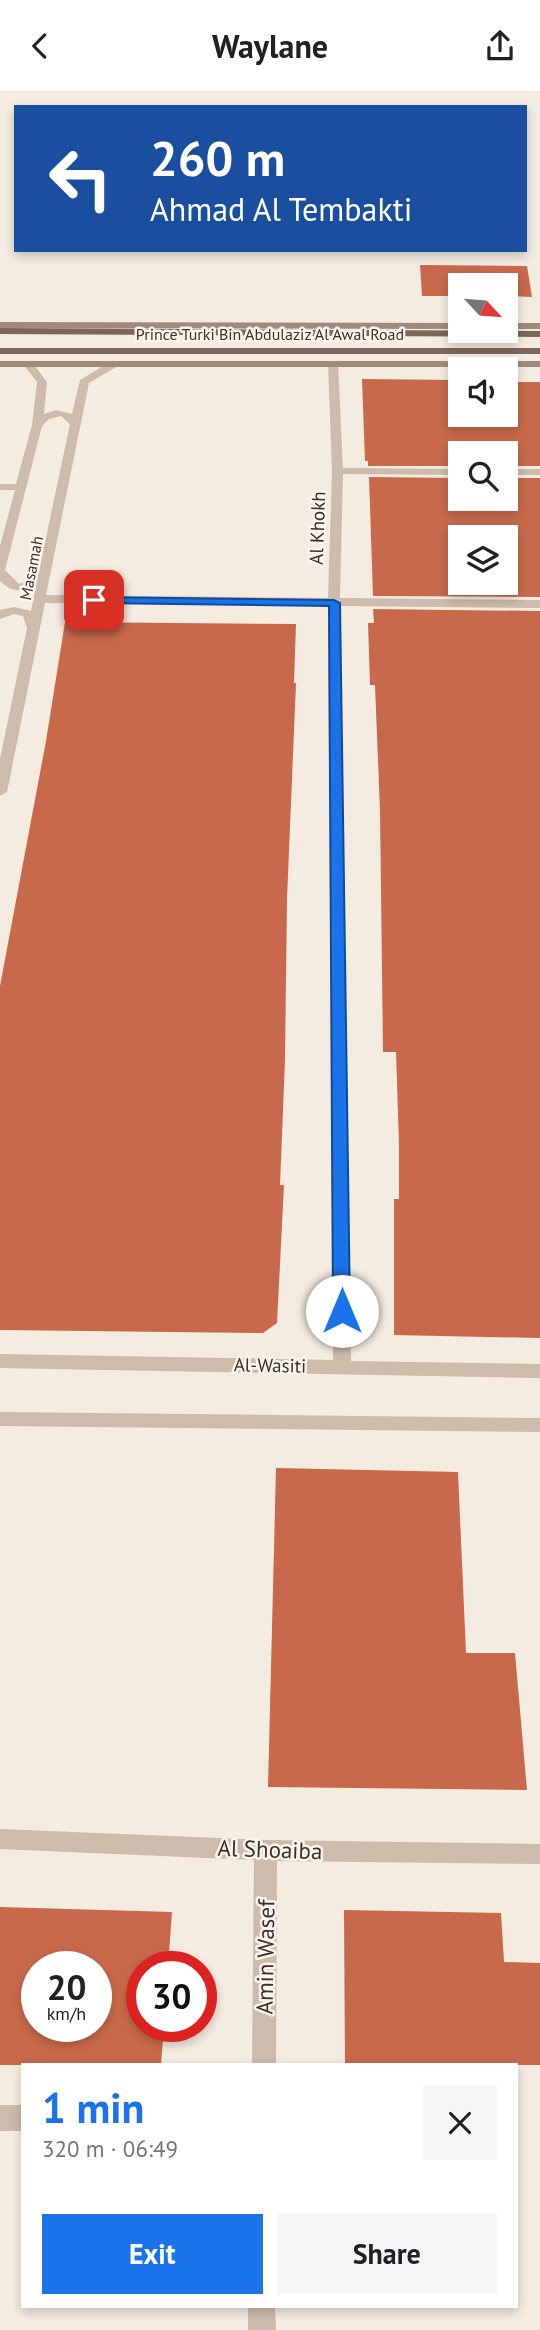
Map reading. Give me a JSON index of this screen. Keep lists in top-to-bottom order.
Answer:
{
  "streets": {
    "main road": ["Prince Turki Bin Abdulaziz Al Awal Road"],
    "street": [
      "Al Khokh",
      "Masamah",
      "Al-Wasiti",
      "Al Shoaiba",
      "Amin Wasef"
    ]
  },
  "crossings": [
    ["Al Khokh", "Al-Wasiti"],
    ["Al Shoaiba", "Amin Wasef"]
  ],
  "north": "bottom right",
  "page": {
    "header": "Waylane",
    "turn": ["260 m", "Ahmad Al Tembakti"],
    "speed": "20 km/h",
    "limit": "30",
    "heading": ["1 min", "320 m · 06:49"],
    "buttons": ["Exit", "Share"]
  }
}
